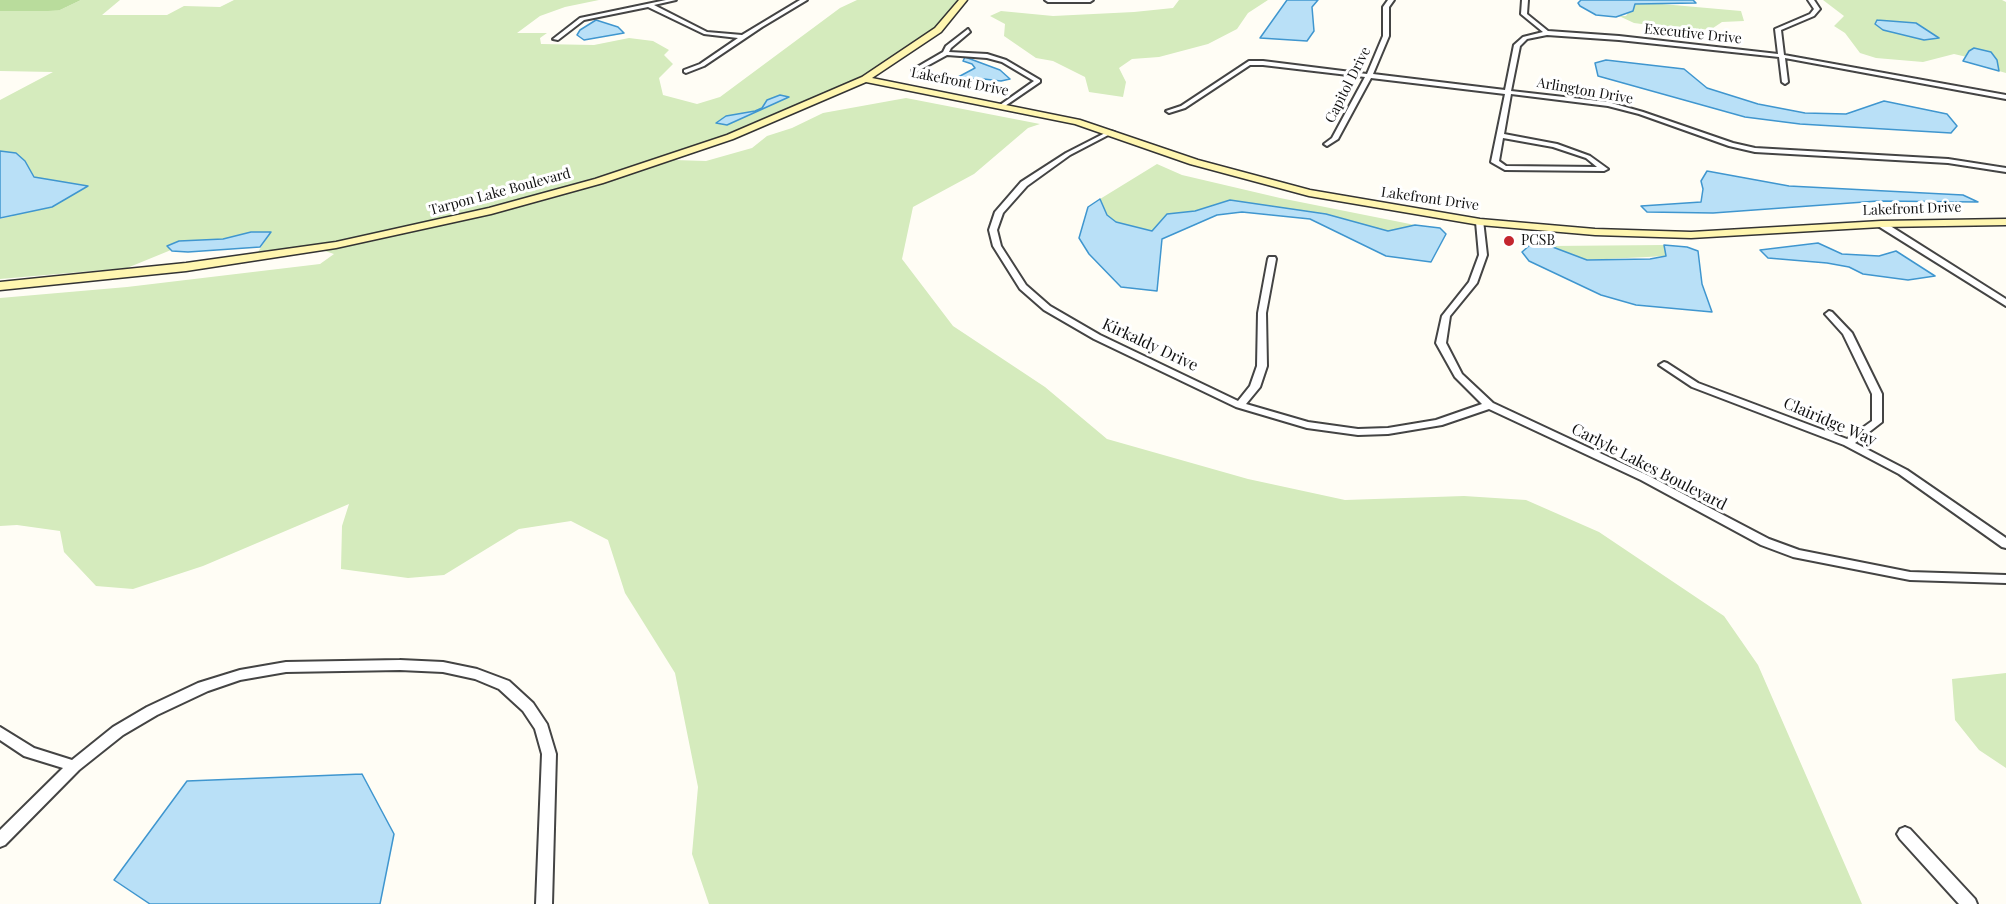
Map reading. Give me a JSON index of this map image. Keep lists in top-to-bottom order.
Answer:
{
  "streets": {
    "street": [
      "Executive Drive",
      "Lakefront Drive",
      "Capitol Drive",
      "Arlington Drive",
      "Tarpon Lake Boulevard",
      "Kirkaldy Drive",
      "Clairidge Way",
      "Carlyle Lakes Boulevard"
    ]
  },
  "crossings": [
    ["Executive Drive", "Arlington Drive"],
    ["Lakefront Drive", "Tarpon Lake Boulevard"],
    ["Lakefront Drive", "Kirkaldy Drive"],
    ["Lakefront Drive", "Carlyle Lakes Boulevard"],
    ["Capitol Drive", "Arlington Drive"],
    ["Kirkaldy Drive", "Carlyle Lakes Boulevard"]
  ],
  "places": ["PCSB"]
}
